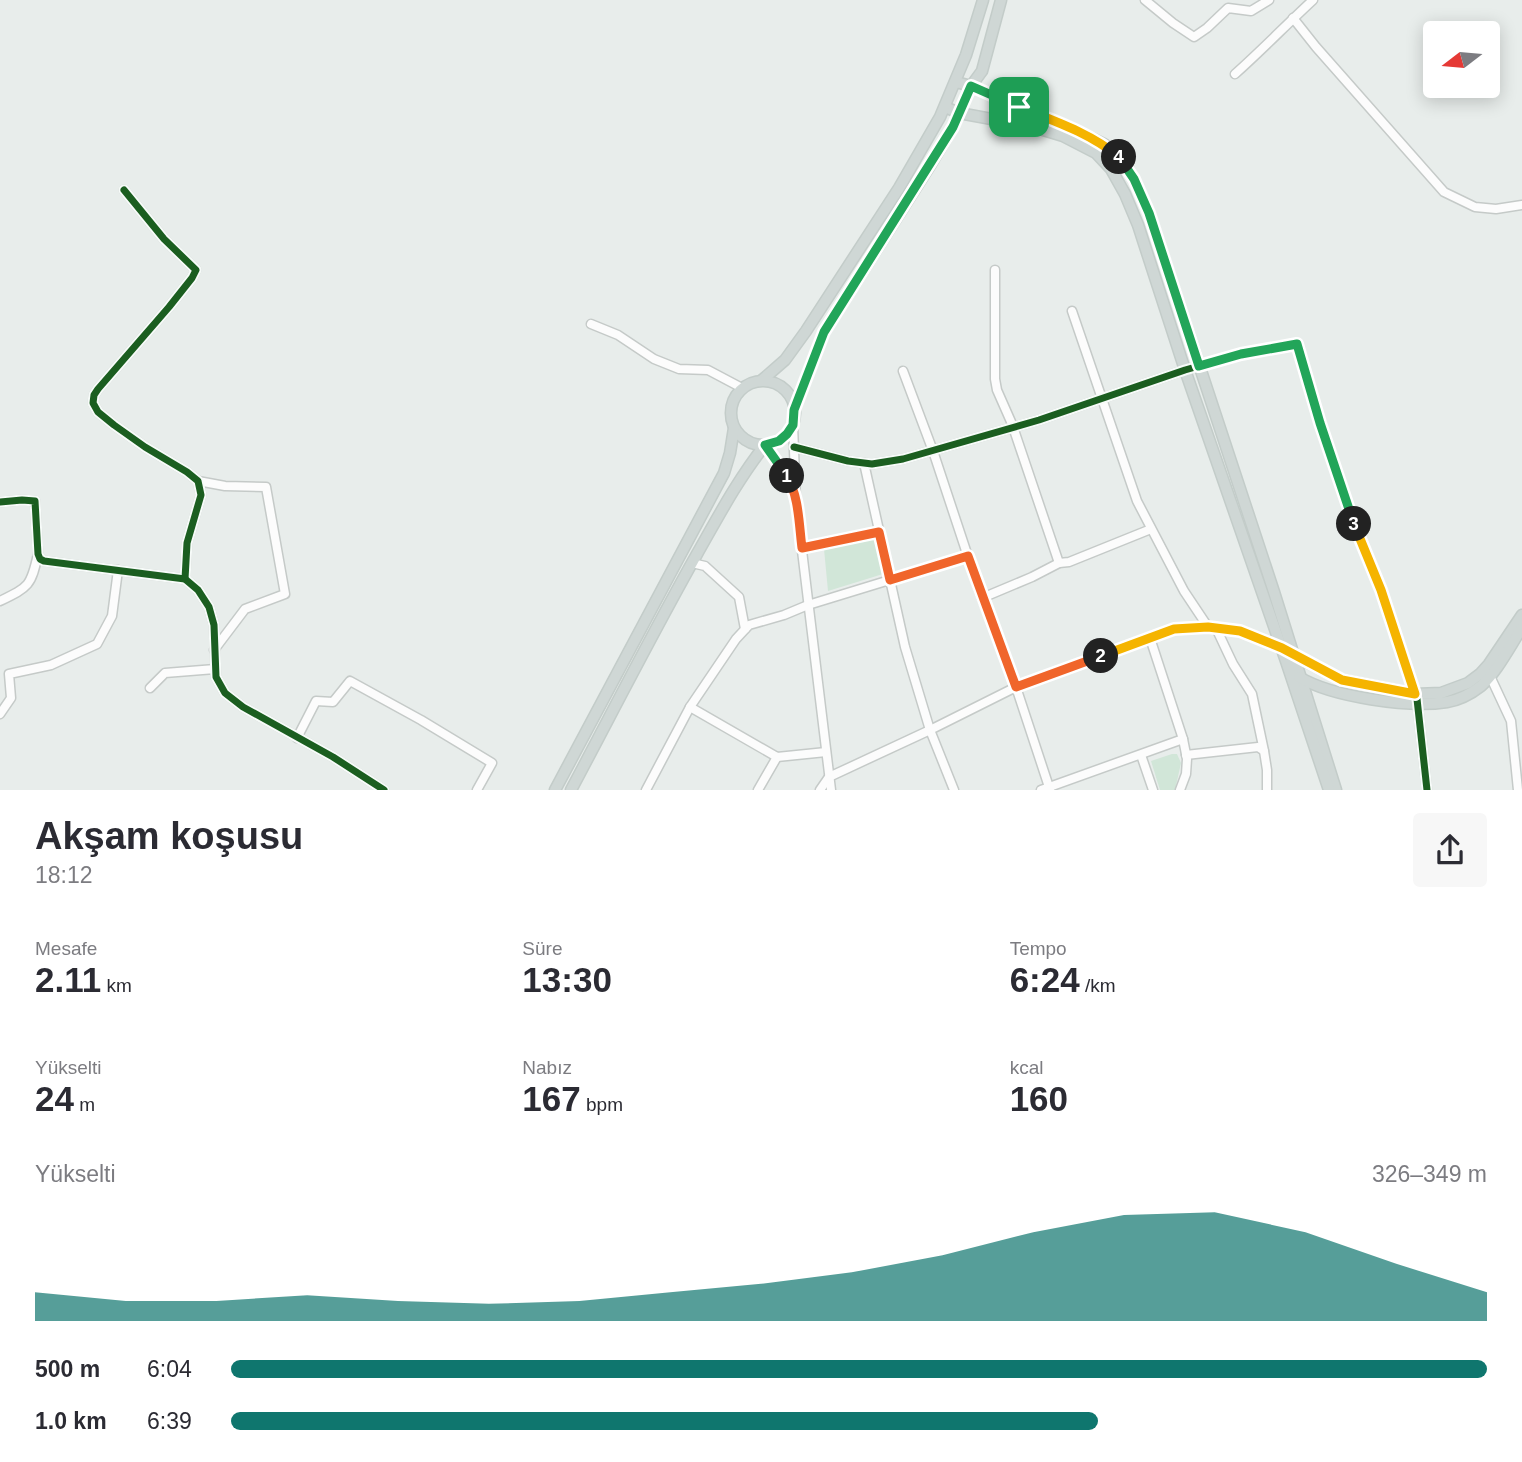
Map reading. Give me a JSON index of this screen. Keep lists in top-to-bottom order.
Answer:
{
  "north": "left",
  "page": {
    "pins": [
      "4",
      "1",
      "3",
      "2"
    ],
    "heading": ["Akşam koşusu", "18:12"],
    "stats": [
      ["Mesafe", "2.11 km"],
      ["Süre", "13:30"],
      ["Tempo", "6:24 /km"],
      ["Yükselti", "24 m"],
      ["Nabız", "167 bpm"],
      ["kcal", "160"]
    ],
    "chart": ["Yükselti", "326–349 m"],
    "list": [
      {
        "name": "500 m",
        "note": "6:04"
      },
      {
        "name": "1.0 km",
        "note": "6:39"
      }
    ]
  }
}
